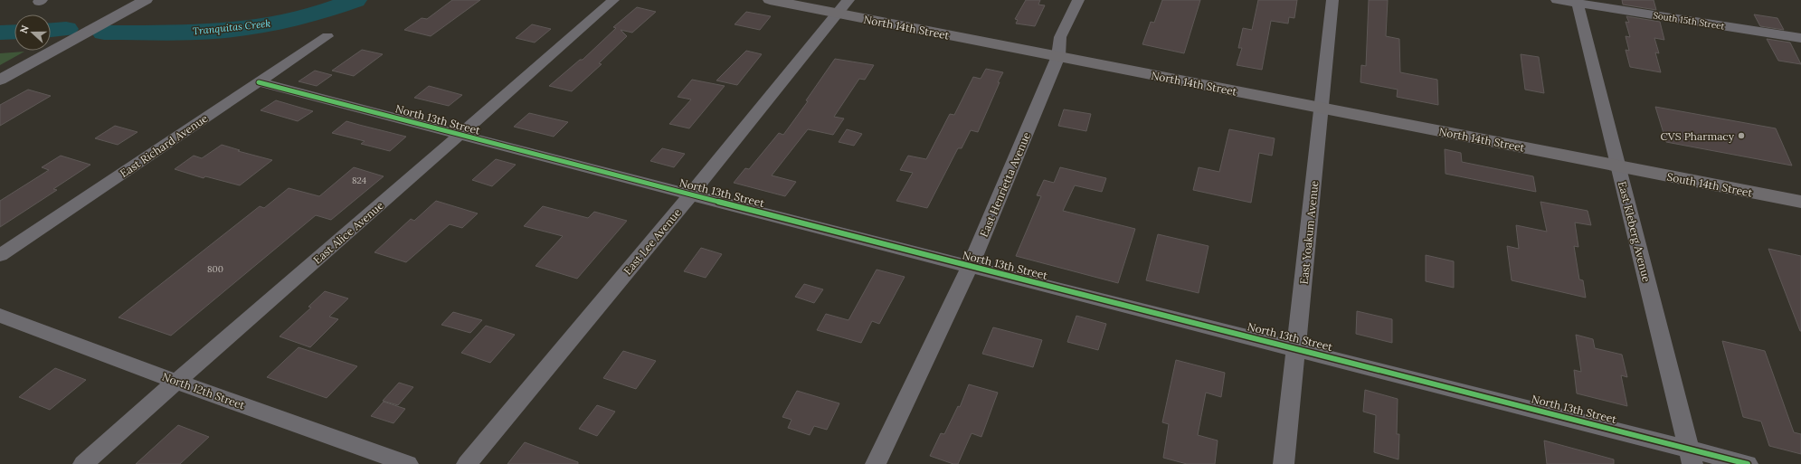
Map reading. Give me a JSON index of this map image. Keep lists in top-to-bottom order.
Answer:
{
  "streets": {
    "main road": ["North 14th Street", "South 14th Street"],
    "street": [
      "South 15th Street",
      "North 13th Street",
      "East Richard Avenue",
      "East Henrietta Avenue",
      "East Kleberg Avenue",
      "East Alice Avenue",
      "East Yoakum Avenue",
      "East Lee Avenue",
      "North 12th Street"
    ]
  },
  "crossings": [
    ["South 15th Street", "East Kleberg Avenue"],
    ["North 14th Street", "East Henrietta Avenue"],
    ["North 14th Street", "South 14th Street"],
    ["North 14th Street", "East Kleberg Avenue"],
    ["North 14th Street", "East Yoakum Avenue"],
    ["North 14th Street", "East Lee Avenue"],
    ["North 13th Street", "East Richard Avenue"],
    ["North 13th Street", "East Henrietta Avenue"],
    ["North 13th Street", "East Kleberg Avenue"],
    ["North 13th Street", "East Alice Avenue"],
    ["North 13th Street", "East Yoakum Avenue"],
    ["North 13th Street", "East Lee Avenue"],
    ["South 14th Street", "East Kleberg Avenue"],
    ["East Alice Avenue", "North 12th Street"]
  ],
  "water": ["Tranquitas Creek"],
  "places": ["CVS Pharmacy"],
  "house_numbers": ["824", "800"],
  "north": "left"
}
